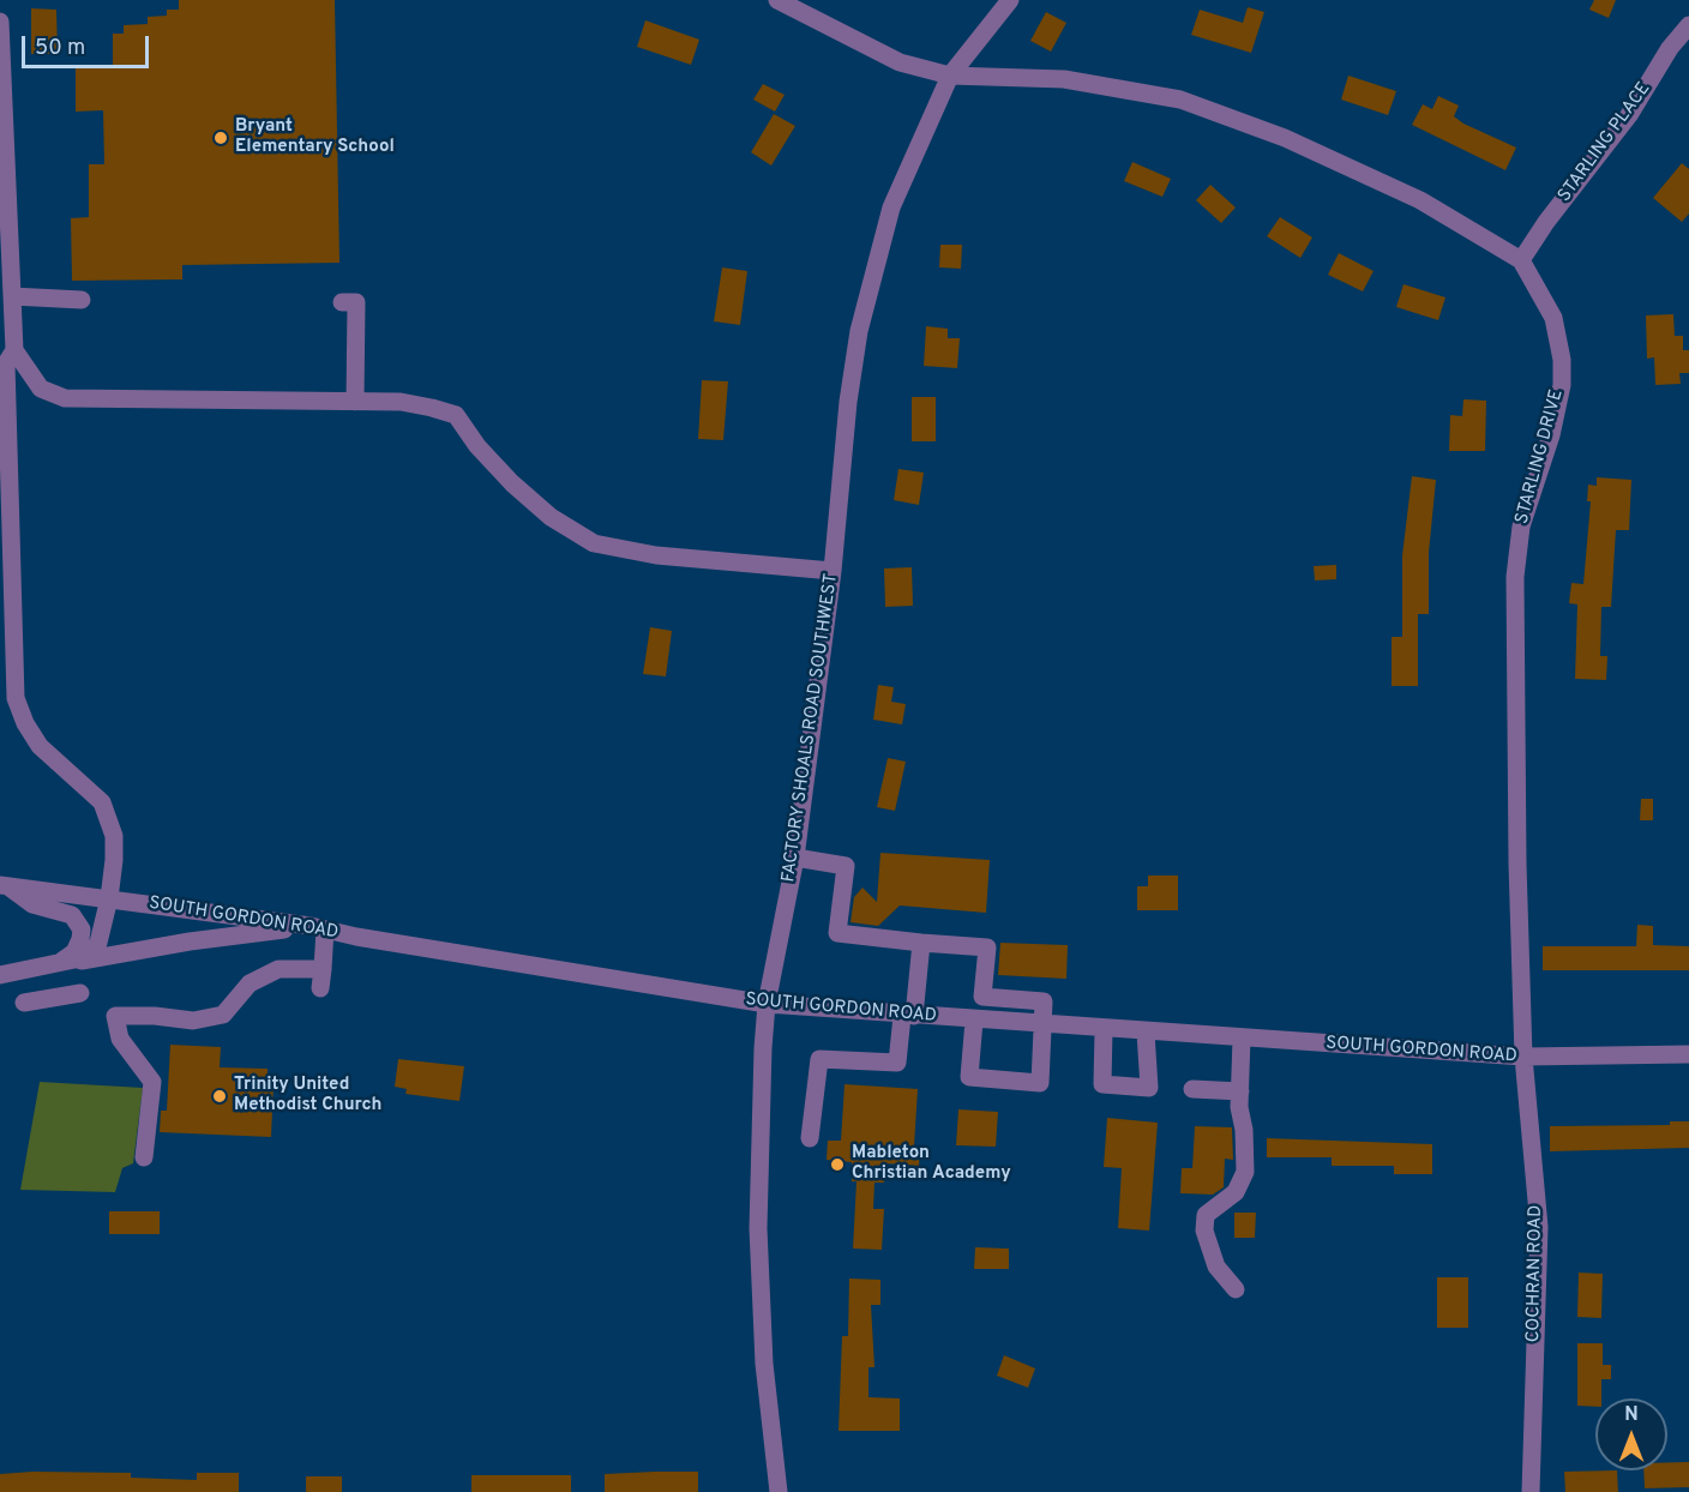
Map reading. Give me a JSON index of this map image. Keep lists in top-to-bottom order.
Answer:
{
  "streets": {
    "street": [
      "STARLING PLACE",
      "STARLING DRIVE",
      "FACTORY SHOALS ROAD SOUTHWEST",
      "SOUTH GORDON ROAD",
      "COCHRAN ROAD"
    ]
  },
  "crossings": [
    ["STARLING PLACE", "STARLING DRIVE"],
    ["STARLING DRIVE", "FACTORY SHOALS ROAD SOUTHWEST"],
    ["STARLING DRIVE", "SOUTH GORDON ROAD"],
    ["STARLING DRIVE", "COCHRAN ROAD"],
    ["FACTORY SHOALS ROAD SOUTHWEST", "SOUTH GORDON ROAD"],
    ["SOUTH GORDON ROAD", "COCHRAN ROAD"]
  ],
  "places": ["Bryant Elementary School", "Trinity United Methodist Church", "Mableton Christian Academy"],
  "scale_bar": "50 m",
  "north": "top"
}
